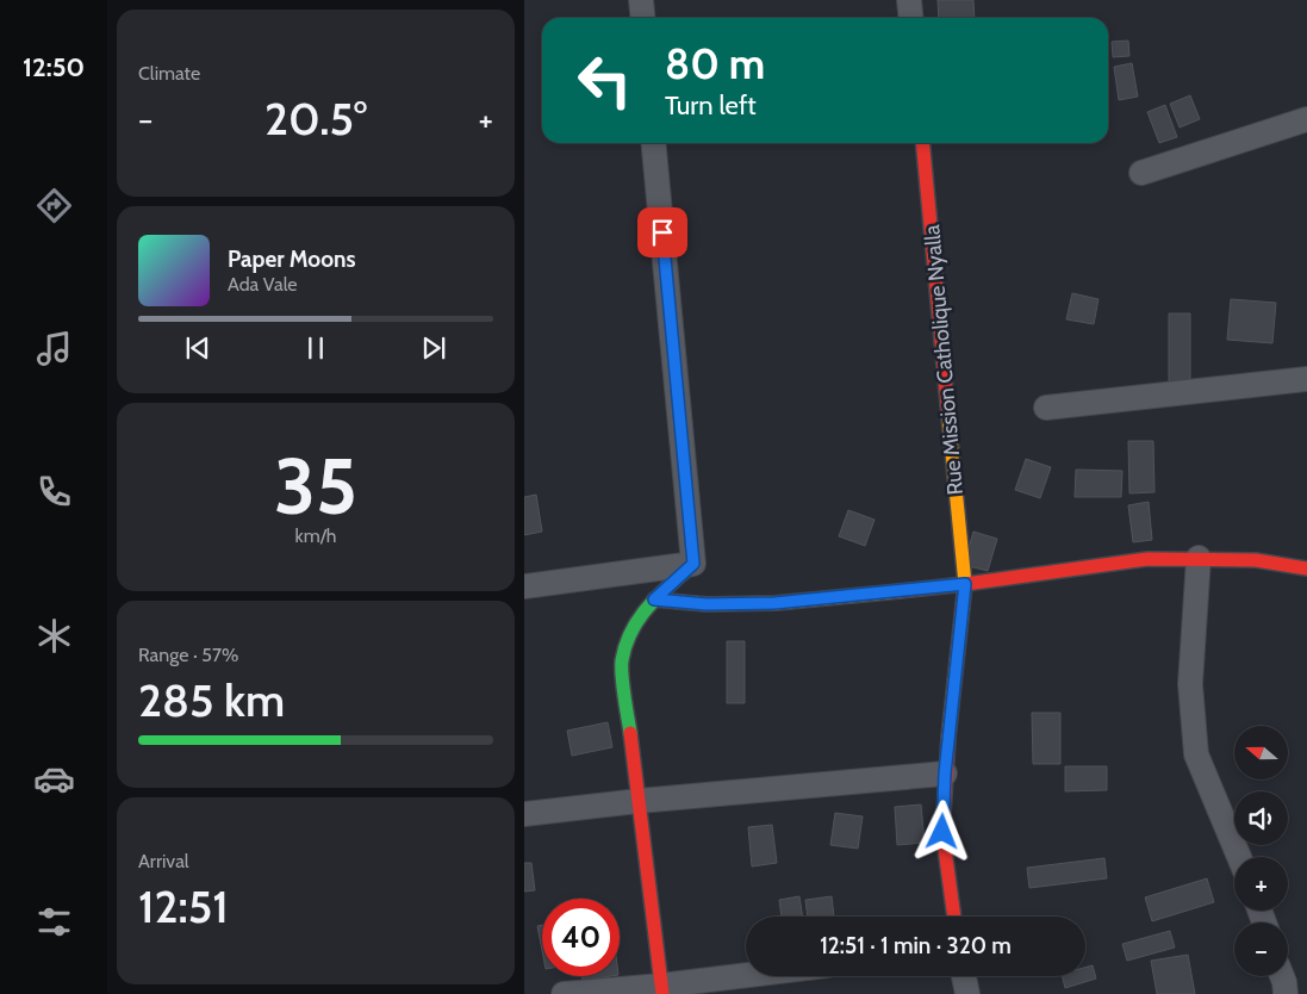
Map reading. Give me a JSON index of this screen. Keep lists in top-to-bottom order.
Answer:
{
  "streets": {
    "street": ["Rue Mission Catholique Nyalla"]
  },
  "north": "left",
  "page": {
    "tabs": "12:50",
    "tile": [
      "Climate",
      ["35", "km/h"],
      ["Range · 57%", "285 km"],
      ["Arrival", "12:51"]
    ],
    "turn": ["80 m", "Turn left"],
    "heat": ["−", "20.5°", "+"],
    "song": ["Paper Moons", "Ada Vale"],
    "map_buttons": ["+", "−"],
    "limit": "40",
    "trip": "12:51 · 1 min · 320 m"
  }
}
